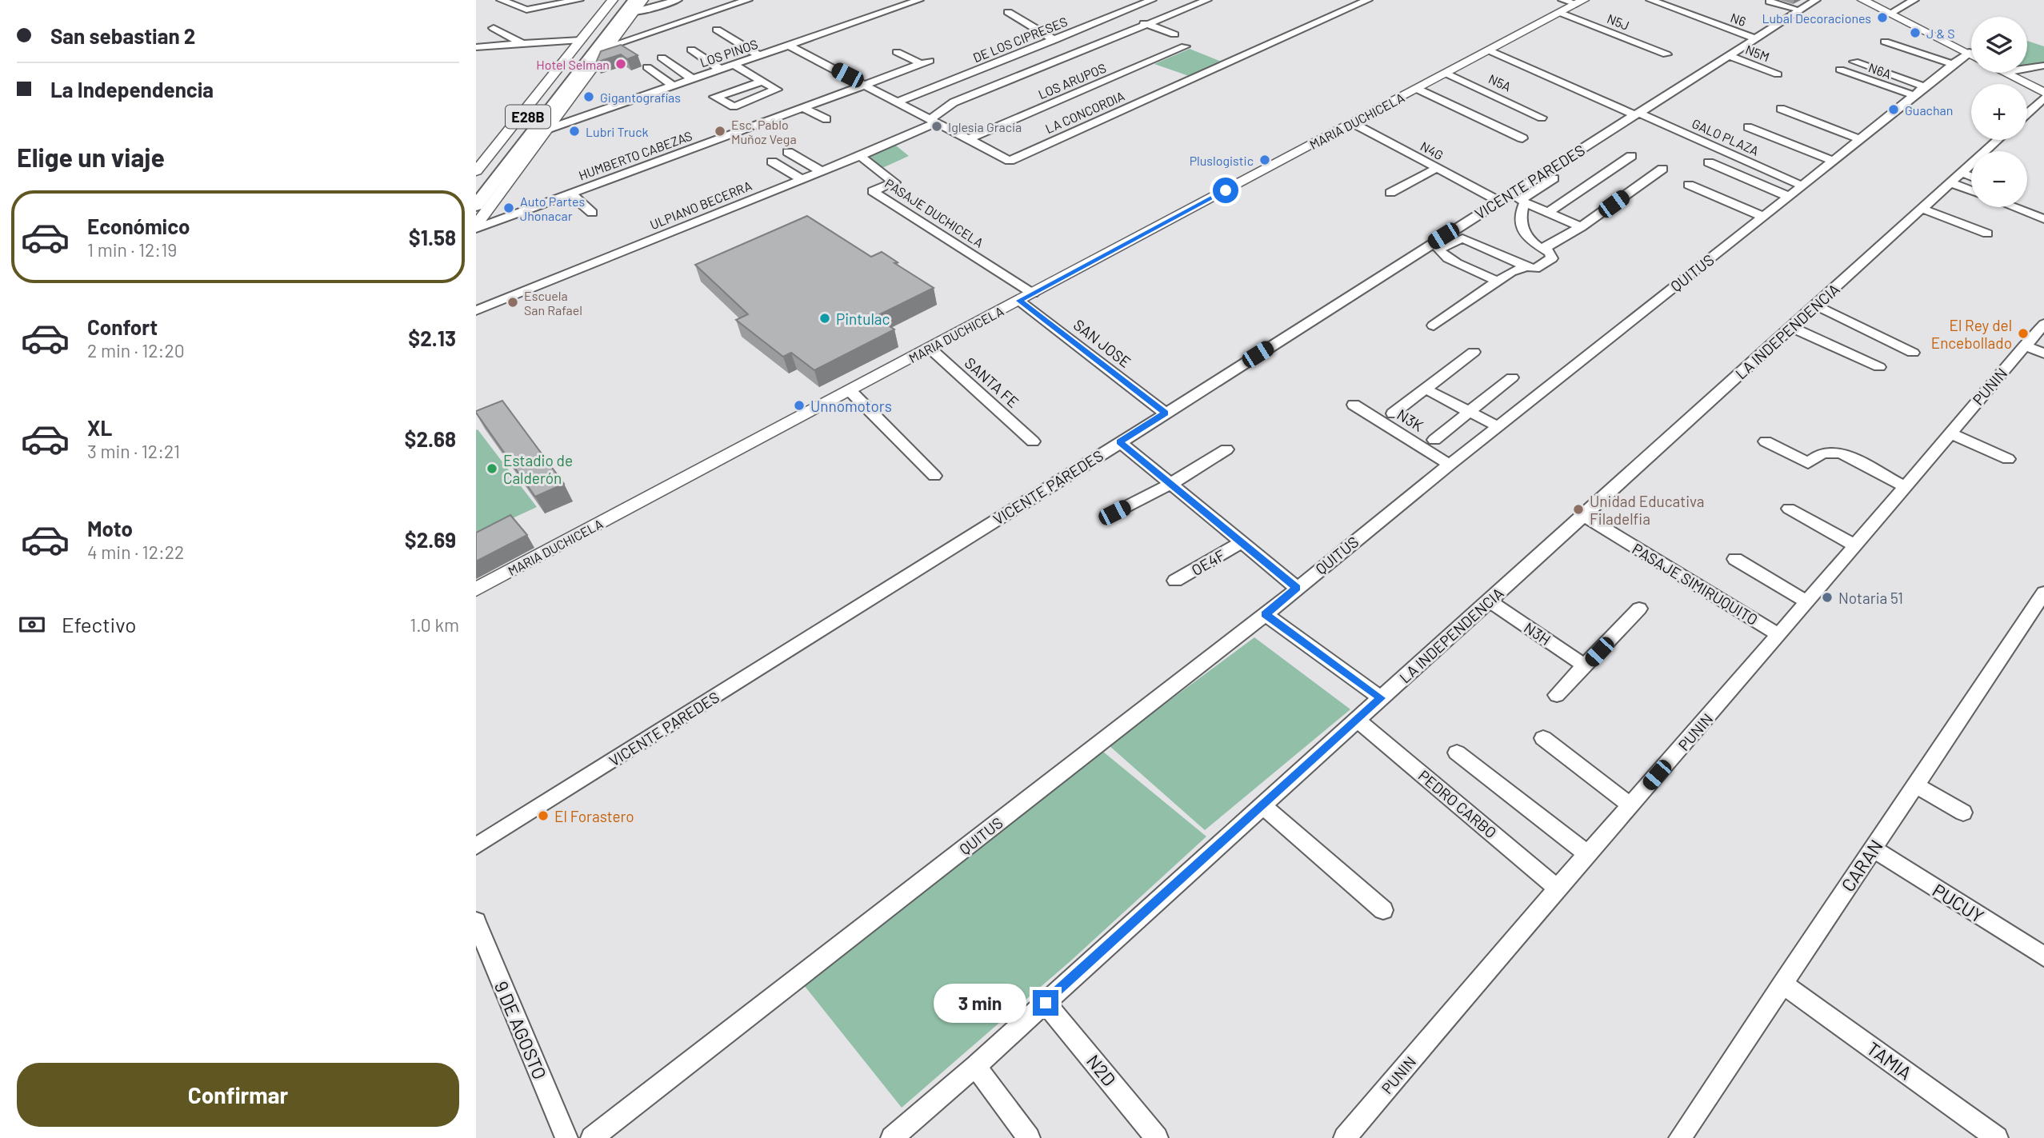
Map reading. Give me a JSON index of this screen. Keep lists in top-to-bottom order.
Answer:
{
  "streets": {
    "highway": ["E28B"],
    "main road": ["MARIA DUCHICELA"],
    "street": [
      "N6",
      "N5J",
      "DE LOS CIPRESES",
      "LOS PINOS",
      "N5M",
      "N6A",
      "LOS ARUPOS",
      "N5A",
      "LA CONCORDIA",
      "GALO PLAZA",
      "N4G",
      "HUMBERTO CABEZAS",
      "VICENTE PAREDES",
      "ULPIANO BECERRA",
      "PASAJE DUCHICELA",
      "QUITUS",
      "LA INDEPENDENCIA",
      "SAN JOSE",
      "SANTA FE",
      "PUNIN",
      "N3K",
      "OE4F",
      "PASAJE SIMIRUQUITO",
      "N3H",
      "PEDRO CARBO",
      "CARAN",
      "PUCUY",
      "9 DE AGOSTO",
      "TAMIA",
      "N2D"
    ]
  },
  "crossings": [
    ["N6", "VICENTE PAREDES"],
    ["N5J", "MARIA DUCHICELA"],
    ["DE LOS CIPRESES", "LA CONCORDIA"],
    ["LOS PINOS", "LA CONCORDIA"],
    ["N5M", "VICENTE PAREDES"],
    ["N6A", "QUITUS"],
    ["LOS ARUPOS", "LA CONCORDIA"],
    ["N5A", "MARIA DUCHICELA"],
    ["LA CONCORDIA", "HUMBERTO CABEZAS"],
    ["LA CONCORDIA", "ULPIANO BECERRA"],
    ["MARIA DUCHICELA", "GALO PLAZA"],
    ["MARIA DUCHICELA", "N4G"],
    ["MARIA DUCHICELA", "PASAJE DUCHICELA"],
    ["MARIA DUCHICELA", "SAN JOSE"],
    ["MARIA DUCHICELA", "SANTA FE"],
    ["GALO PLAZA", "VICENTE PAREDES"],
    ["GALO PLAZA", "QUITUS"],
    ["N4G", "VICENTE PAREDES"],
    ["VICENTE PAREDES", "SAN JOSE"],
    ["ULPIANO BECERRA", "PASAJE DUCHICELA"],
    ["QUITUS", "N3K"],
    ["LA INDEPENDENCIA", "PASAJE SIMIRUQUITO"],
    ["LA INDEPENDENCIA", "N3H"],
    ["LA INDEPENDENCIA", "PEDRO CARBO"],
    ["LA INDEPENDENCIA", "N2D"],
    ["PUNIN", "PASAJE SIMIRUQUITO"],
    ["PUNIN", "PEDRO CARBO"],
    ["CARAN", "PUCUY"],
    ["CARAN", "TAMIA"]
  ],
  "places": [
    "Lubal Decoraciones",
    "J & S",
    "Hotel Selman",
    "Gigantografías",
    "Guachan",
    "Iglesia Gracia",
    "Lubri Truck",
    "Esc. Pablo Muñoz Vega",
    "Pluslogistic",
    "Auto Partes Jhonacar",
    "Escuela San Rafael",
    "Pintulac",
    "El Rey del Encebollado",
    "Unnomotors",
    "Estadio de Calderón",
    "Unidad Educativa Filadelfia",
    "Notaria 51",
    "El Forastero"
  ],
  "page": {
    "banner": ["San sebastian 2", "La Independencia"],
    "map_buttons": ["+", "−"],
    "heading": "Elige un viaje",
    "list": [
      {
        "name": "Económico",
        "note": "1 min · 12:19",
        "value": "$1.58"
      },
      {
        "name": "Confort",
        "note": "2 min · 12:20",
        "value": "$2.13"
      },
      {
        "name": "XL",
        "note": "3 min · 12:21",
        "value": "$2.68"
      },
      {
        "name": "Moto",
        "note": "4 min · 12:22",
        "value": "$2.69"
      }
    ],
    "pay": ["Efectivo", "1.0 km"],
    "bubble": "3 min",
    "buttons": "Confirmar"
  }
}
